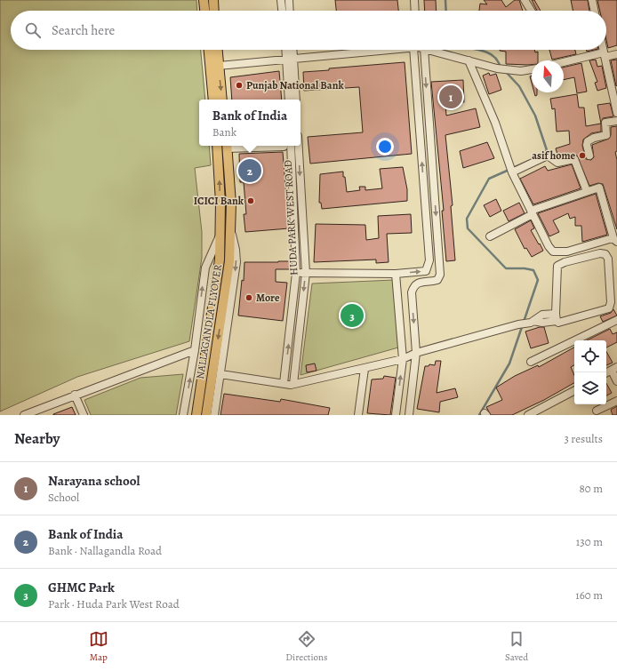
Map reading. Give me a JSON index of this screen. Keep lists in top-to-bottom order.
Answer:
{
  "streets": {
    "main road": ["NALLAGANDLA FLYOVER"],
    "street": ["HUDA PARK WEST ROAD"]
  },
  "places": [
    "Punjab National Bank",
    "asif home",
    "ICICI Bank",
    "More"
  ],
  "north": "top",
  "page": {
    "search": "Search here",
    "pins": ["1", "2", "3"],
    "popup": ["Bank of India", "Bank"],
    "heading": ["Nearby", "3 results"],
    "list": [
      {
        "mark": "1",
        "name": "Narayana school",
        "note": "School",
        "value": "80 m"
      },
      {
        "mark": "2",
        "name": "Bank of India",
        "note": "Bank · Nallagandla Road",
        "value": "130 m"
      },
      {
        "mark": "3",
        "name": "GHMC Park",
        "note": "Park · Huda Park West Road",
        "value": "160 m"
      }
    ],
    "nav": ["Map", "Directions", "Saved"]
  }
}
